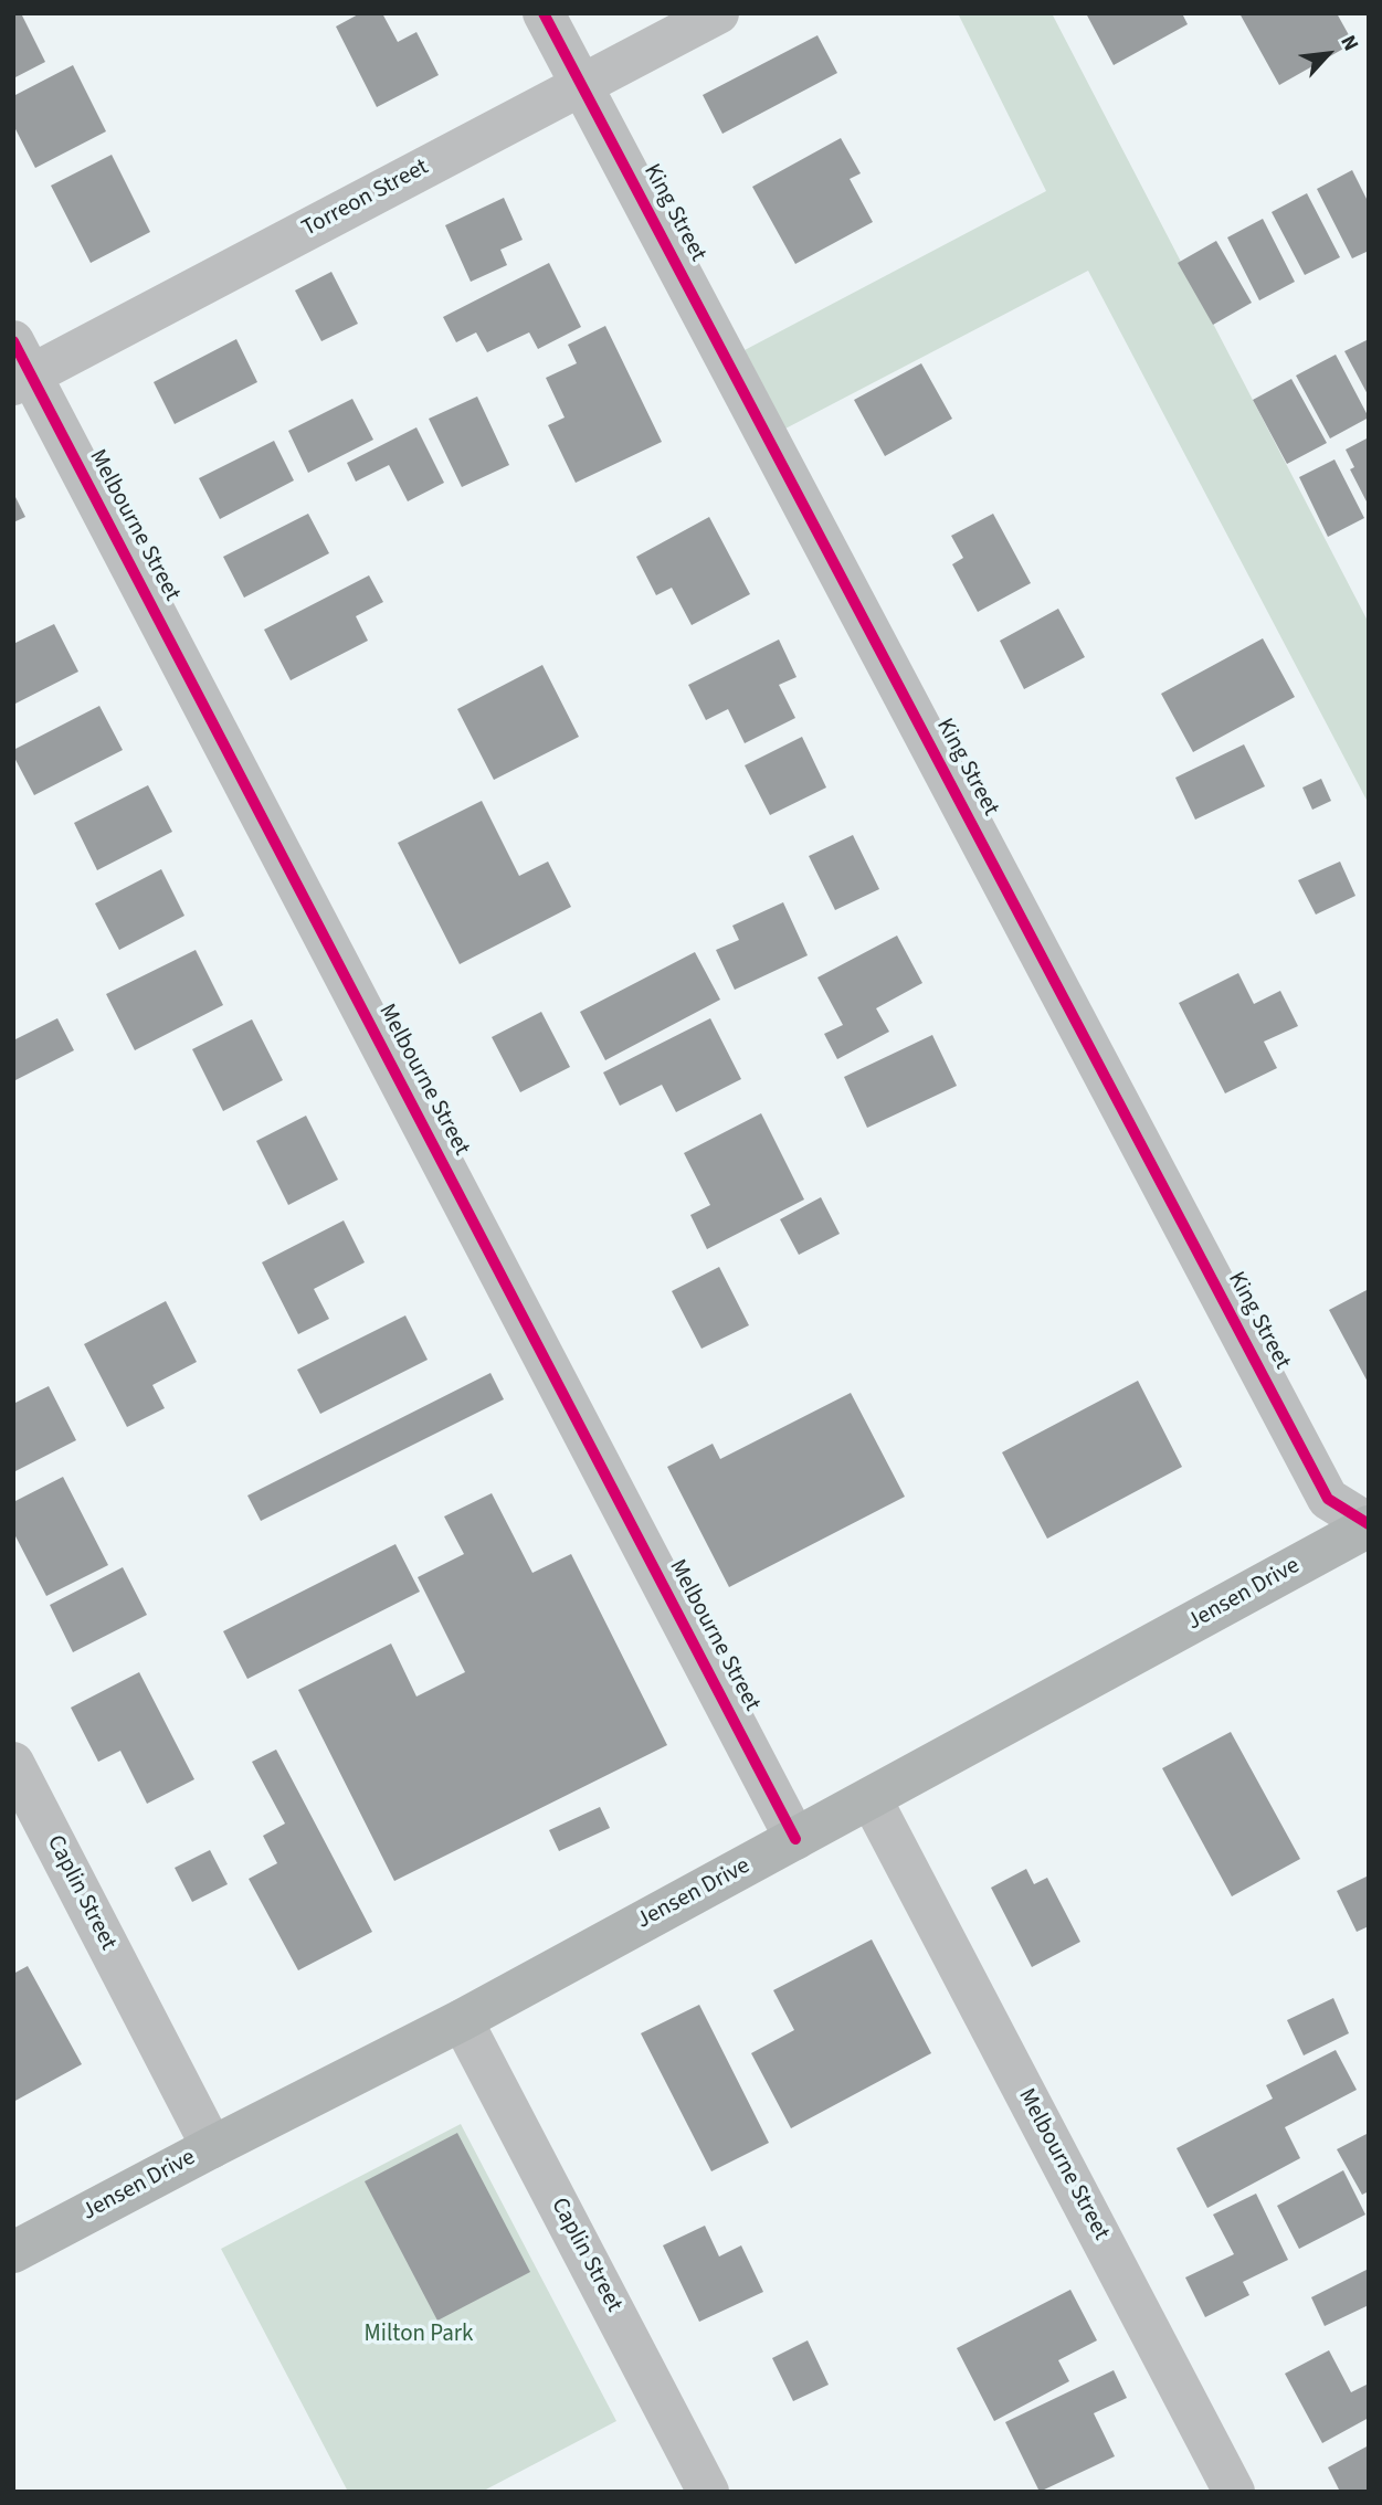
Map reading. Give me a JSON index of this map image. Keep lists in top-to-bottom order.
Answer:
{
  "streets": {
    "main road": ["Jensen Drive"],
    "street": [
      "Torreon Street",
      "King Street",
      "Melbourne Street",
      "Caplin Street"
    ]
  },
  "crossings": [
    ["Torreon Street", "King Street"],
    ["Torreon Street", "Melbourne Street"],
    ["King Street", "Jensen Drive"],
    ["Melbourne Street", "Jensen Drive"],
    ["Jensen Drive", "Caplin Street"]
  ],
  "parks": ["Milton Park"],
  "north": "top right"
}
